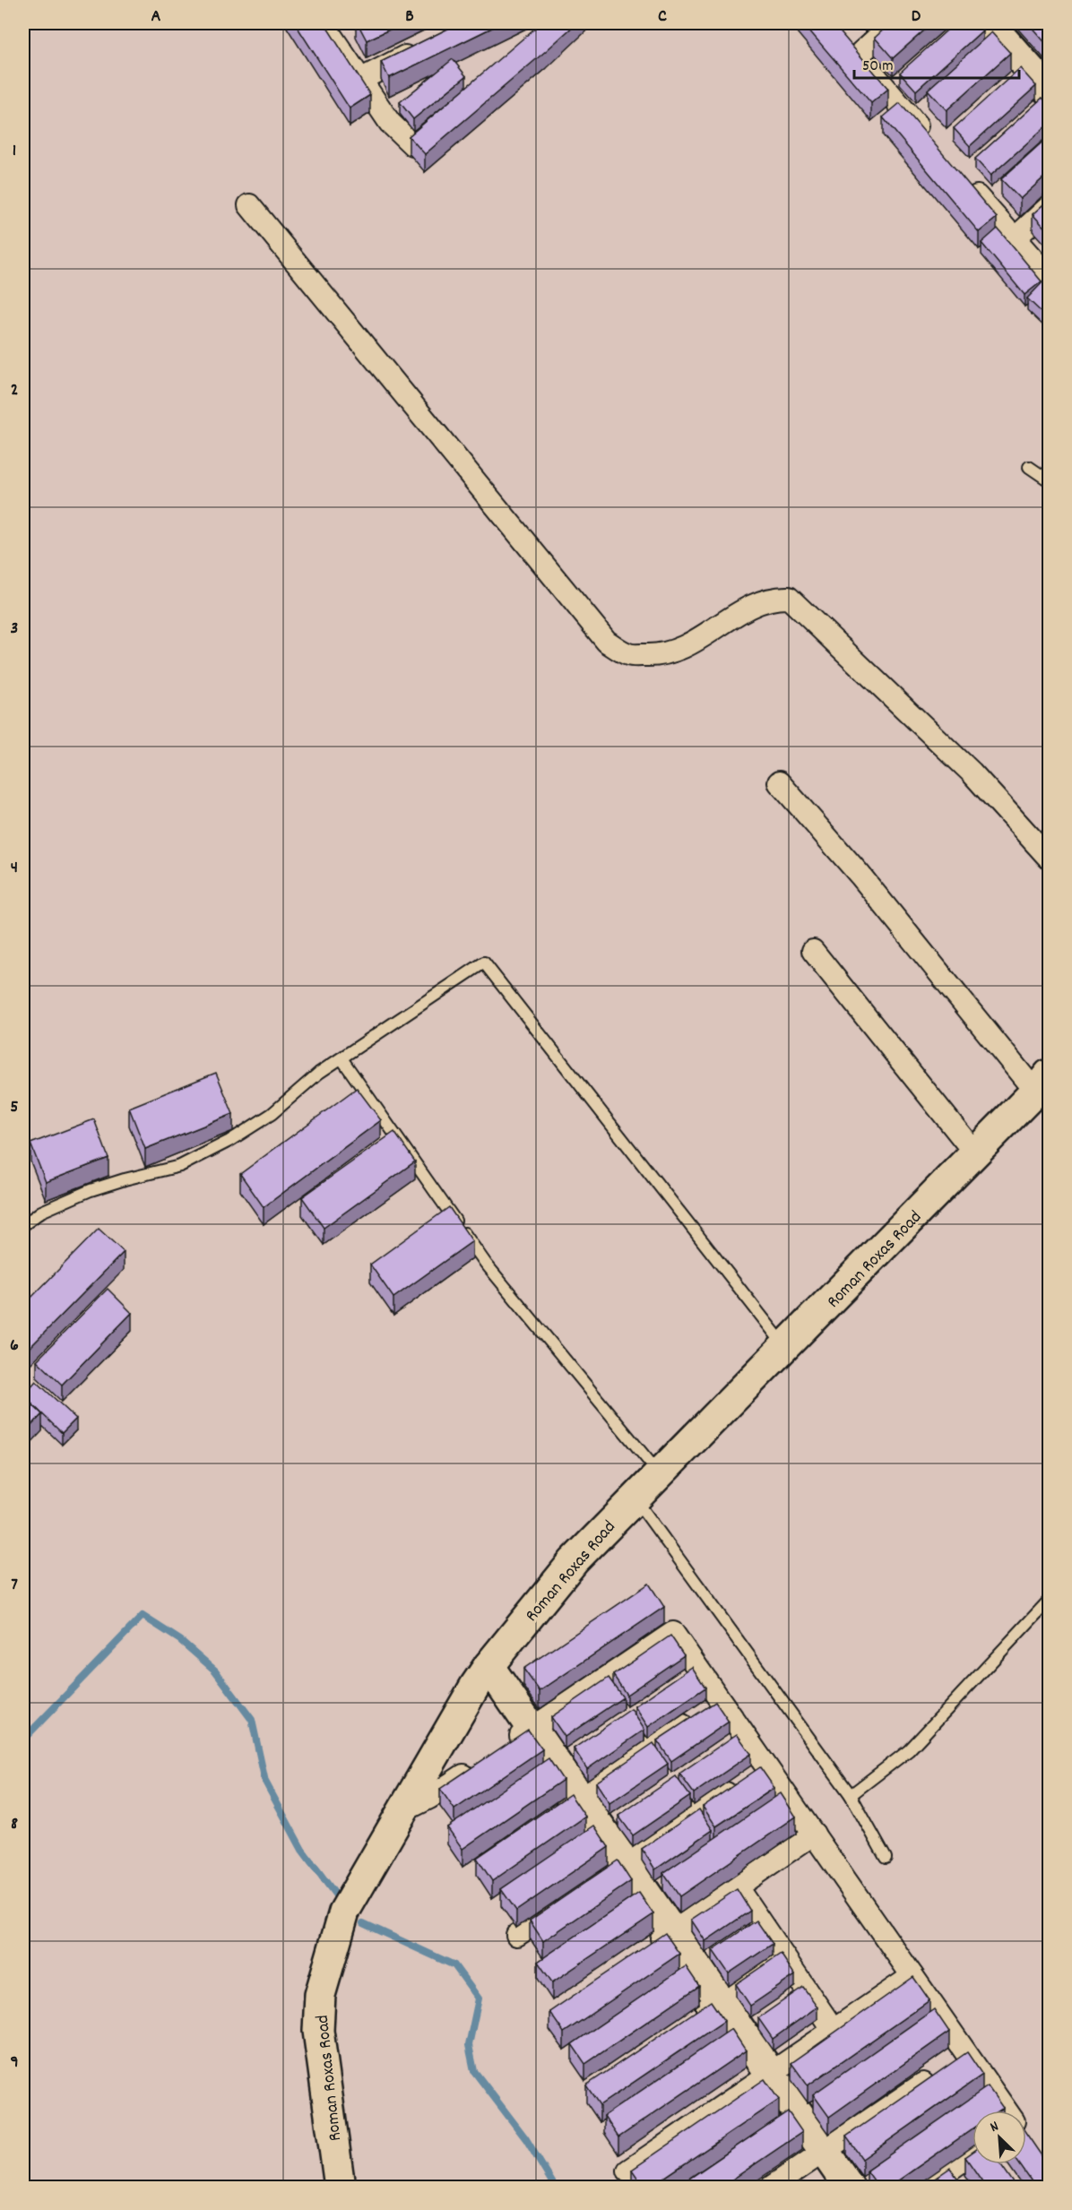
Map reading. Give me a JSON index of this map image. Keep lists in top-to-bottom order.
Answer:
{
  "streets": {
    "main road": ["Roman Roxas Road"]
  },
  "scale_bar": "50 m",
  "north": "top left",
  "grid": {
    "columns": [
      "A",
      "B",
      "C",
      "D"
    ],
    "rows": [
      "1",
      "2",
      "3",
      "4",
      "5",
      "6",
      "7",
      "8",
      "9"
    ]
  }
}
